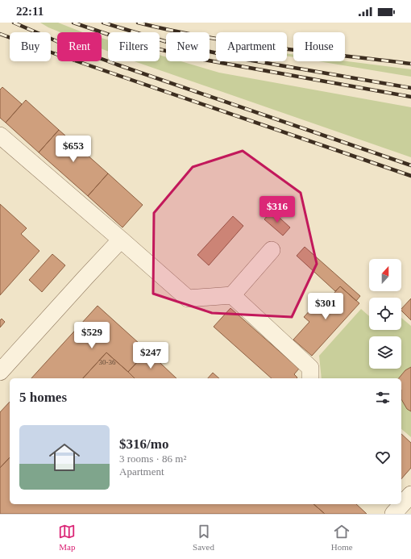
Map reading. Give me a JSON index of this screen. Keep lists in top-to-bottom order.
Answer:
{
  "house_numbers": ["30-36"],
  "north": "top",
  "page": {
    "status": "22:11",
    "chip": [
      "Buy",
      "Rent",
      "Filters",
      "New",
      "Apartment",
      "House"
    ],
    "price": [
      "$653",
      "$316",
      "$301",
      "$529",
      "$247"
    ],
    "heading": "5 homes",
    "list": [
      {
        "name": "$316/mo",
        "note": "3 rooms · 86 m² · Apartment"
      }
    ],
    "tabs": ["Map", "Saved", "Home"]
  }
}
